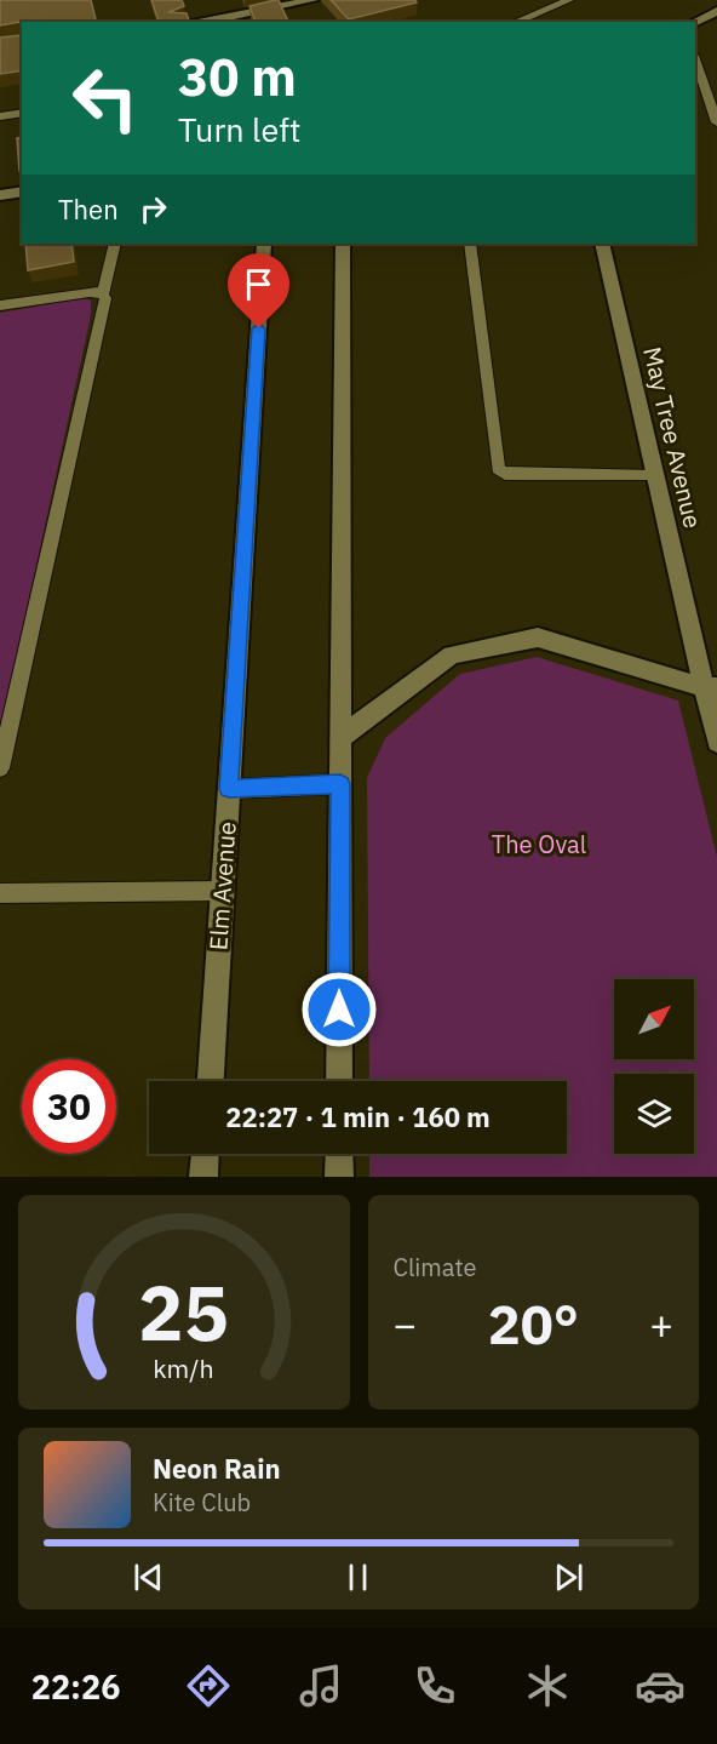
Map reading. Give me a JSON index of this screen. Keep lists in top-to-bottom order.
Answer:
{
  "streets": {
    "street": ["May Tree Avenue", "Elm Avenue"]
  },
  "parks": ["The Oval"],
  "north": "top right",
  "page": {
    "turn": ["30 m", "Turn left"],
    "then": "Then",
    "limit": "30",
    "trip": "22:27 · 1 min · 160 m",
    "tile": "Climate",
    "heat": ["−", "20°", "+"],
    "song": ["Neon Rain", "Kite Club"],
    "tabs": "22:26",
    "gauge": ["25", "km/h"]
  }
}
